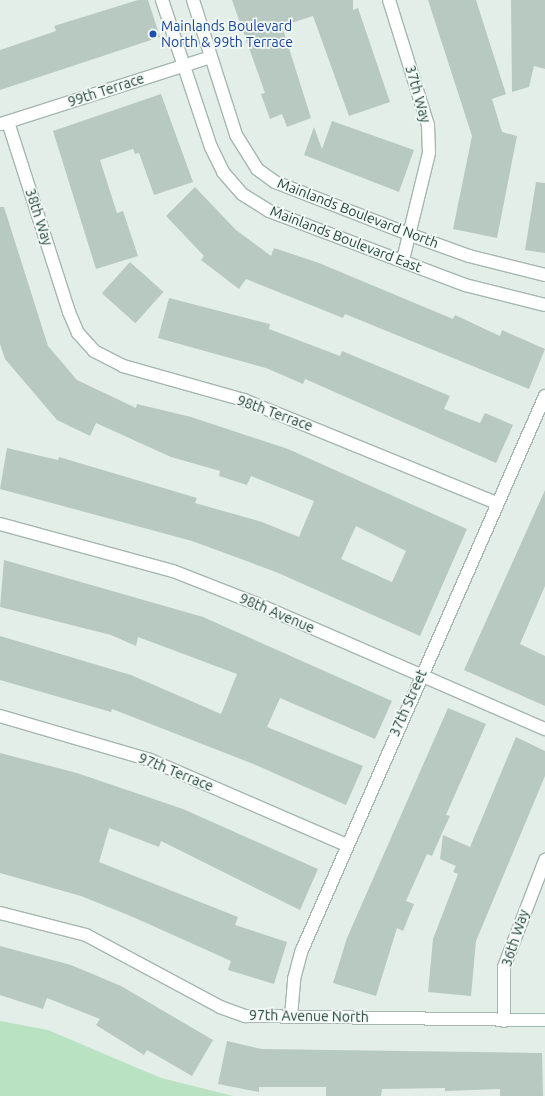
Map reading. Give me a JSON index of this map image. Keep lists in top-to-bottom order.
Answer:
{
  "streets": {
    "street": [
      "99th Terrace",
      "37th Way",
      "Mainlands Boulevard North",
      "38th Way",
      "Mainlands Boulevard East",
      "98th Terrace",
      "98th Avenue",
      "37th Street",
      "97th Terrace",
      "36th Way",
      "97th Avenue North"
    ]
  },
  "crossings": [
    ["99th Terrace", "Mainlands Boulevard North"],
    ["99th Terrace", "38th Way"],
    ["99th Terrace", "Mainlands Boulevard East"],
    ["37th Way", "Mainlands Boulevard North"],
    ["37th Way", "Mainlands Boulevard East"],
    ["38th Way", "98th Terrace"],
    ["98th Terrace", "37th Street"],
    ["98th Avenue", "37th Street"],
    ["37th Street", "97th Terrace"],
    ["37th Street", "97th Avenue North"],
    ["36th Way", "97th Avenue North"]
  ],
  "places": ["Mainlands Boulevard North & 99th Terrace"]
}
